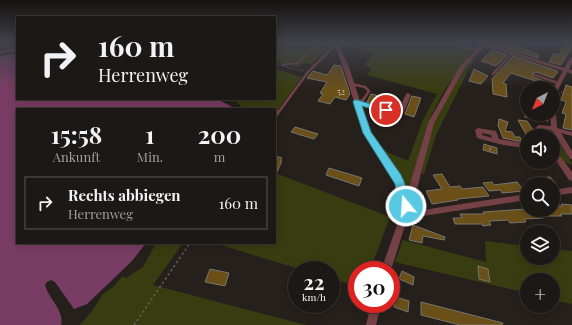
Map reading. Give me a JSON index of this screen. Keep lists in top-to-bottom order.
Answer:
{
  "house_numbers": ["52"],
  "north": "bottom left",
  "page": {
    "turn": ["160 m", "Herrenweg"],
    "map_buttons": "+",
    "eta": [
      "15:58",
      "Ankunft",
      "1",
      "Min.",
      "200",
      "m"
    ],
    "list": [
      {
        "name": "Rechts abbiegen",
        "note": "Herrenweg",
        "value": "160 m"
      }
    ],
    "speed": "22 km/h",
    "limit": "30"
  }
}
